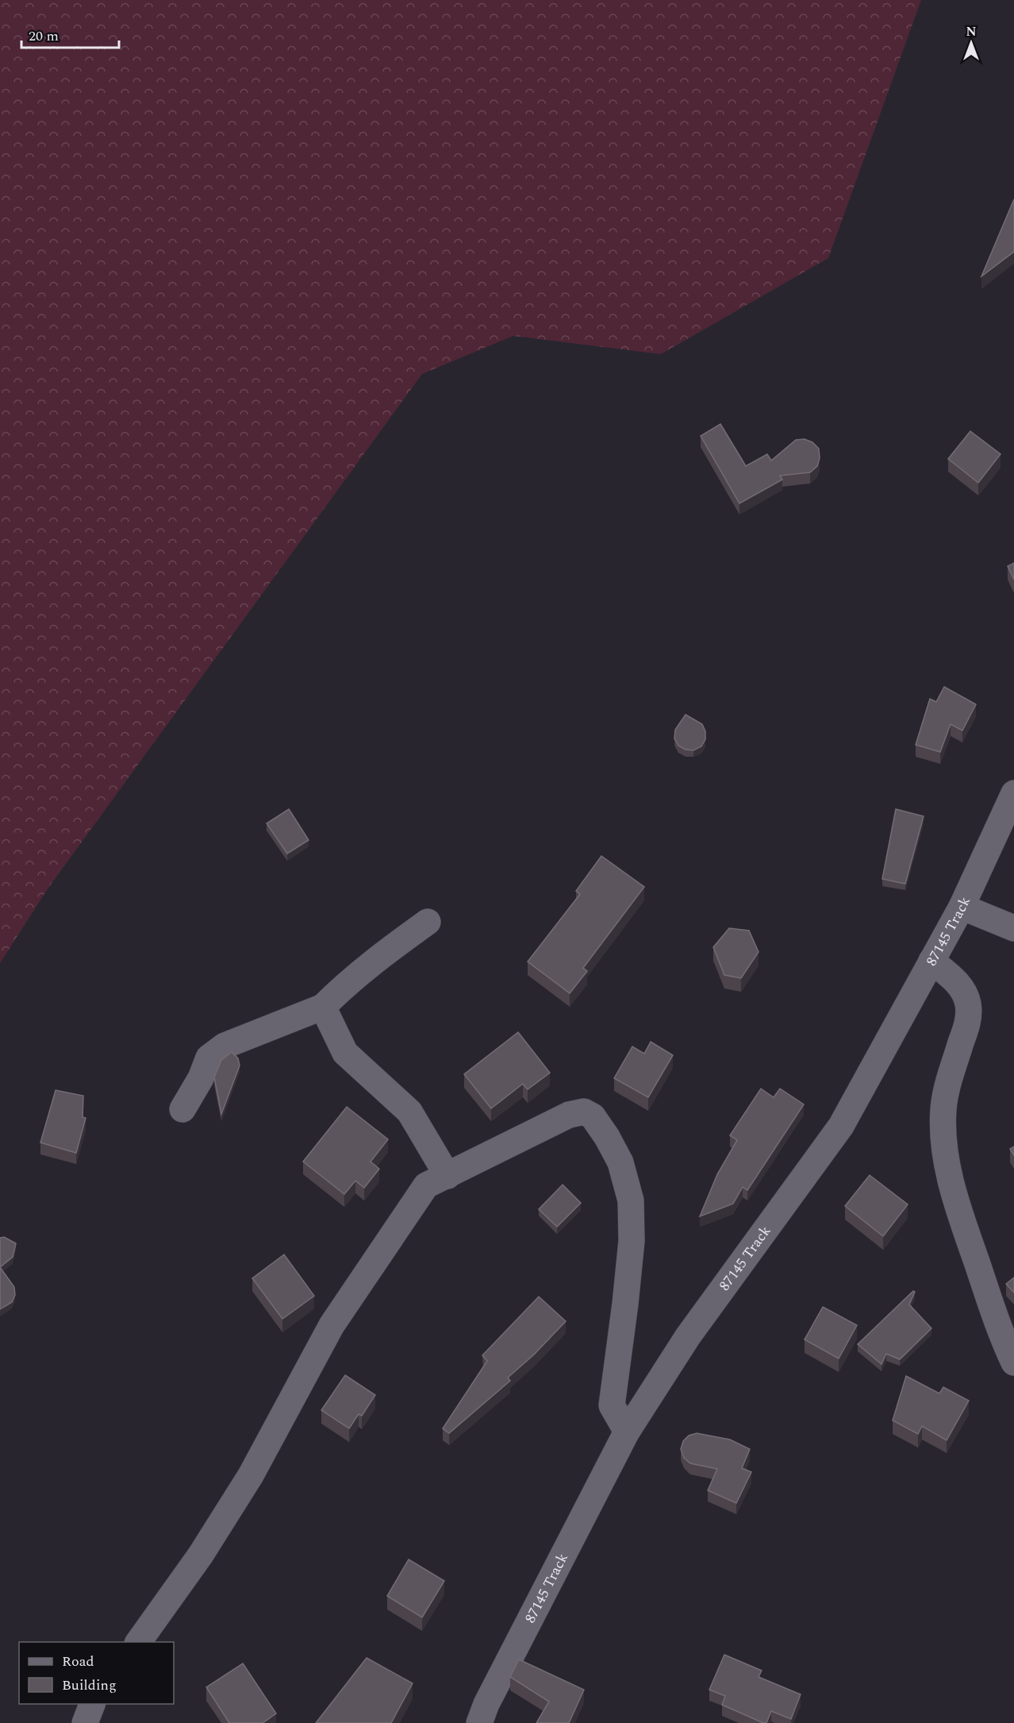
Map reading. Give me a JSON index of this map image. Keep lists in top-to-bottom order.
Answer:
{
  "streets": {
    "street": ["87145 Track"]
  },
  "legend": ["Road", "Building"],
  "scale_bar": "20 m",
  "north": "top"
}
